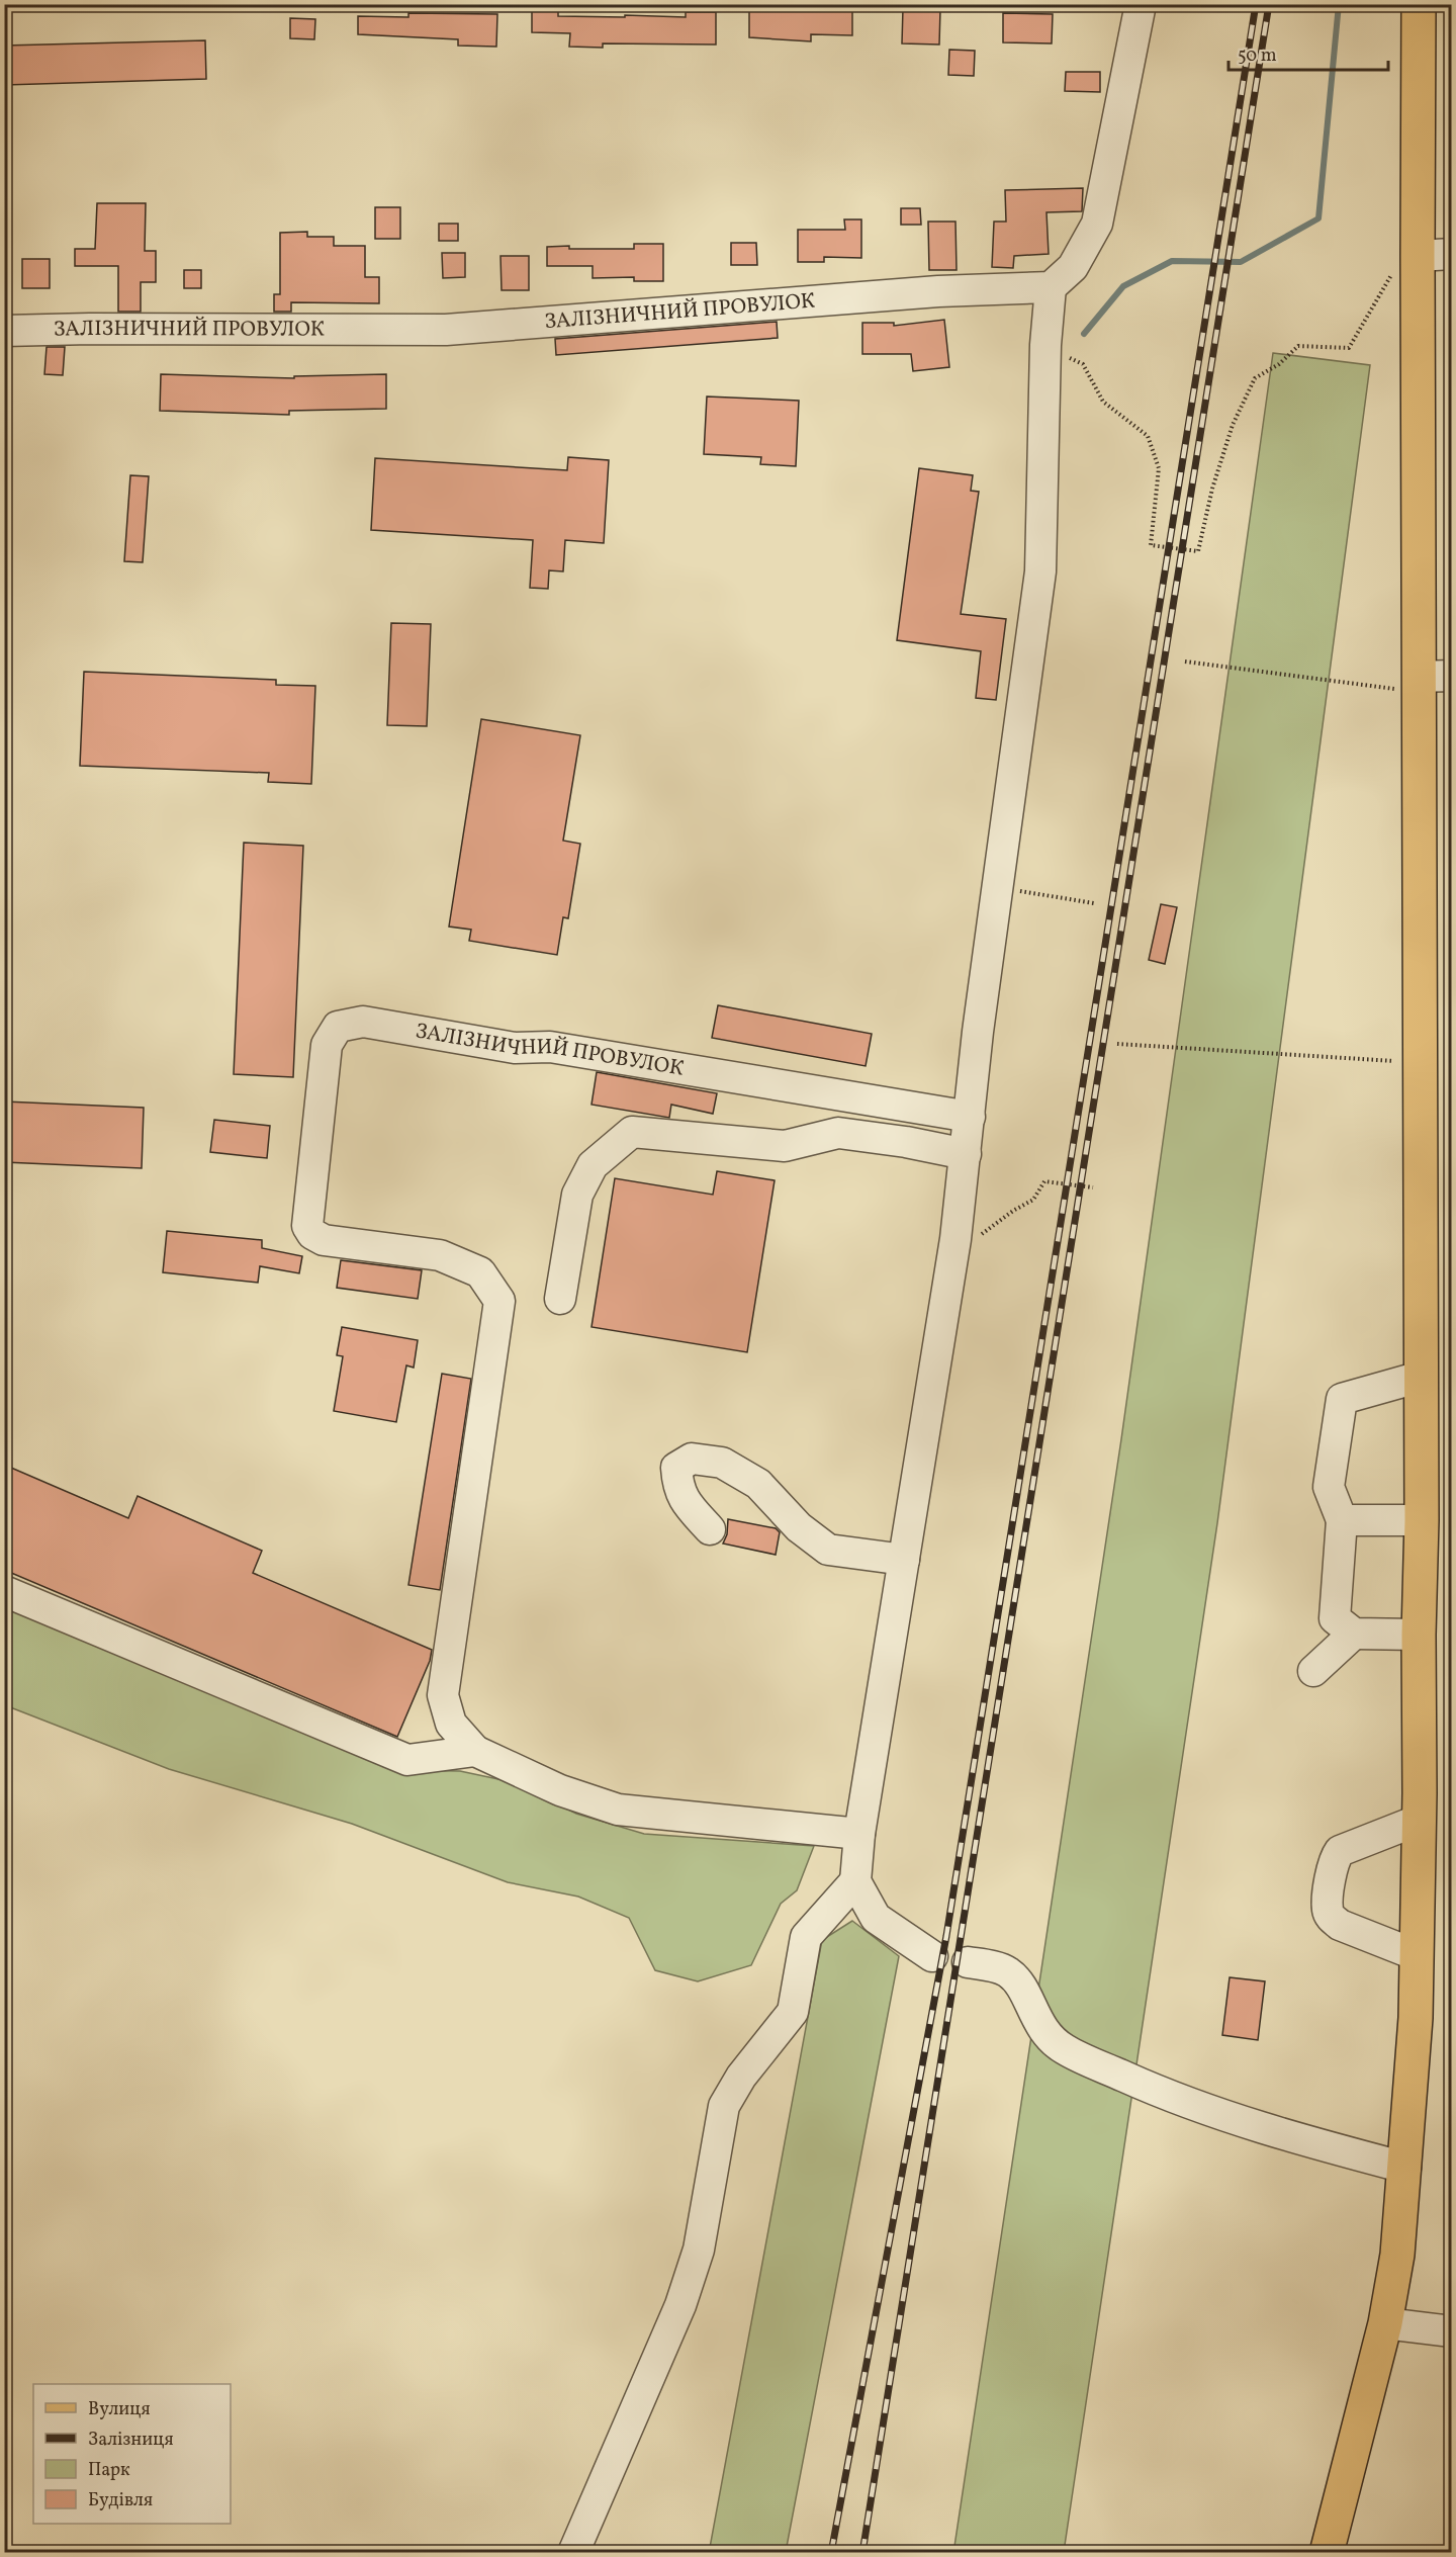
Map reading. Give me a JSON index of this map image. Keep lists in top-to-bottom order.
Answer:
{
  "streets": {
    "street": ["ЗАЛІЗНИЧНИЙ ПРОВУЛОК"]
  },
  "legend": [
    "Вулиця",
    "Залізниця",
    "Парк",
    "Будівля"
  ],
  "scale_bar": "50 m"
}
